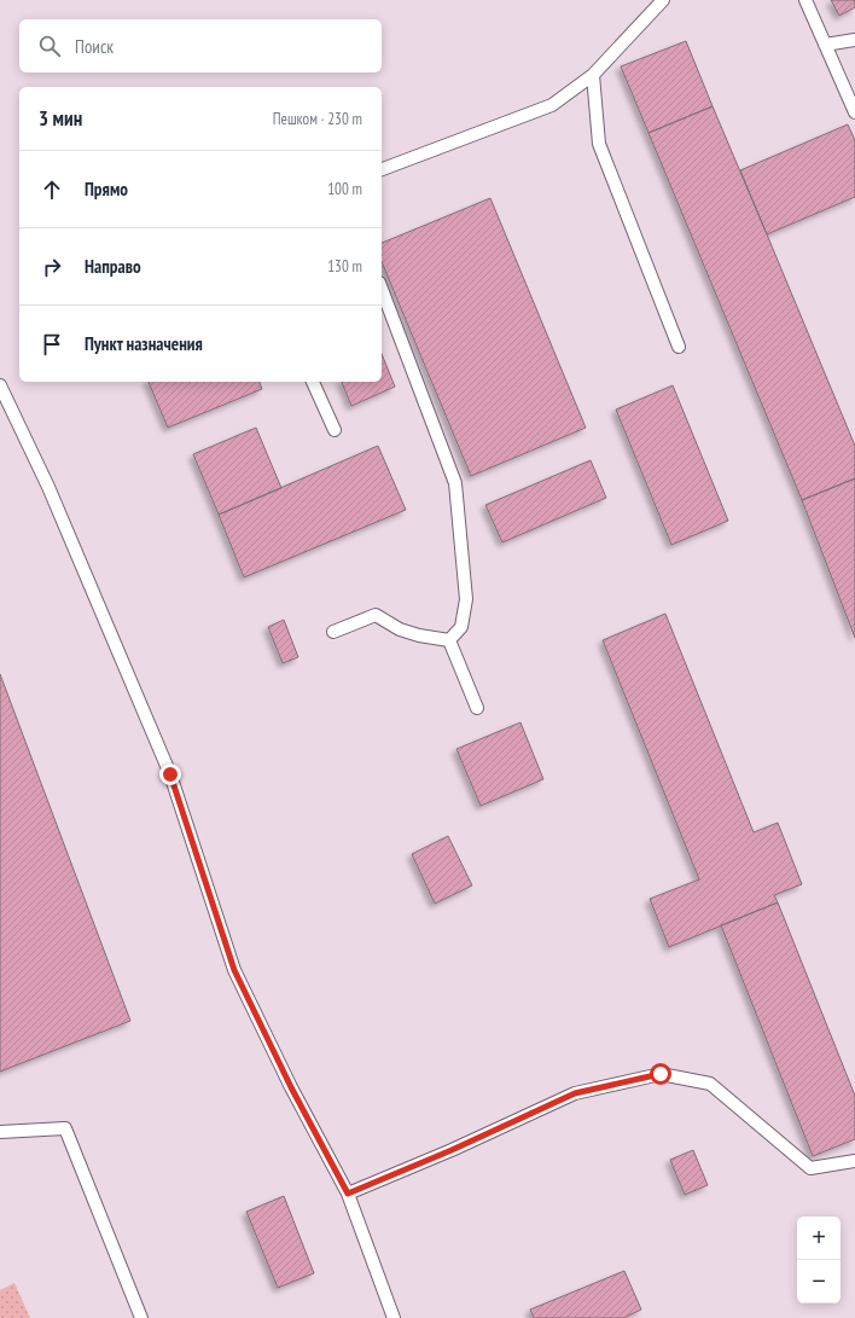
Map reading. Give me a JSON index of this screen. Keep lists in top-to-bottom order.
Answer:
{
  "page": {
    "search": "Поиск",
    "heading": ["3 мин", "Пешком · 230 m"],
    "list": [
      ["Прямо", "100 m"],
      ["Направо", "130 m"],
      "Пункт назначения"
    ],
    "map_buttons": ["+", "−"]
  }
}
